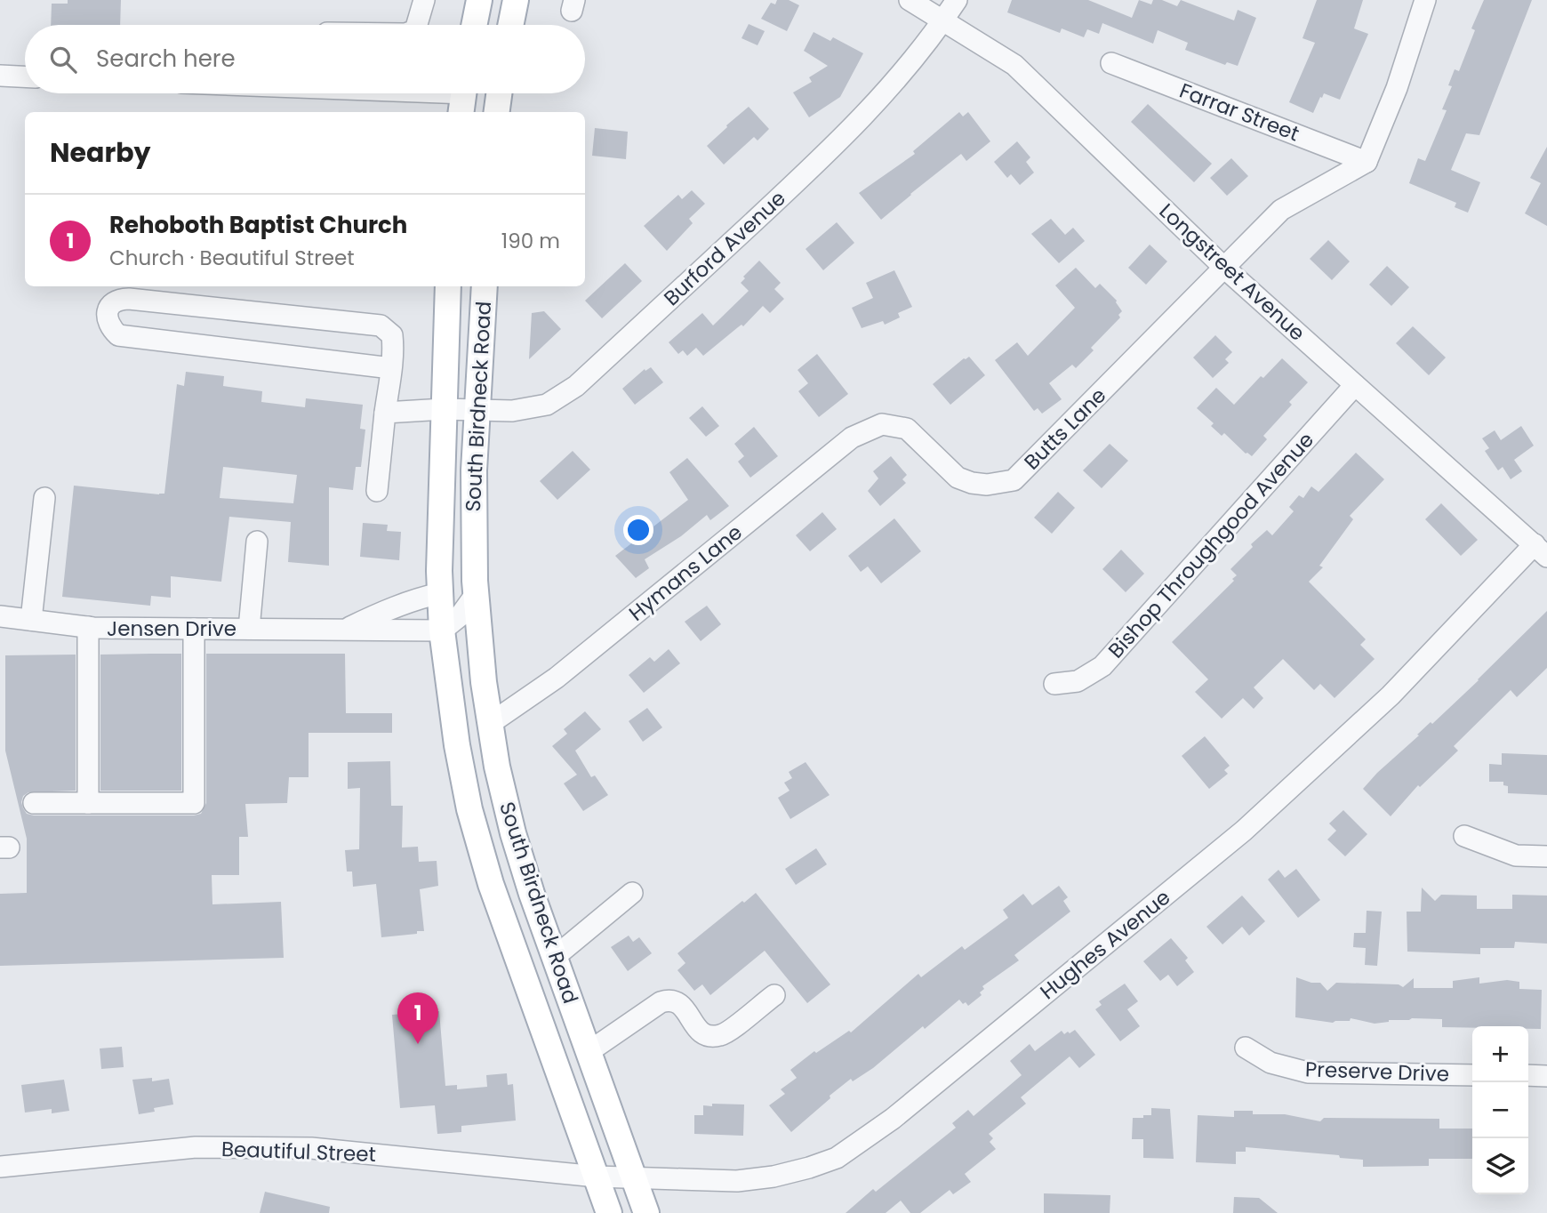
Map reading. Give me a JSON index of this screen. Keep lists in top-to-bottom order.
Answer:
{
  "streets": {
    "main road": ["South Birdneck Road"],
    "street": [
      "Farrar Street",
      "Burford Avenue",
      "Longstreet Avenue",
      "Butts Lane",
      "Bishop Throughgood Avenue",
      "Hymans Lane",
      "Jensen Drive",
      "Hughes Avenue",
      "Preserve Drive",
      "Beautiful Street"
    ]
  },
  "crossings": [
    ["Farrar Street", "Butts Lane"],
    ["Burford Avenue", "Longstreet Avenue"],
    ["Burford Avenue", "South Birdneck Road"],
    ["Longstreet Avenue", "Butts Lane"],
    ["Longstreet Avenue", "Bishop Throughgood Avenue"],
    ["Longstreet Avenue", "Hughes Avenue"],
    ["South Birdneck Road", "Hymans Lane"],
    ["South Birdneck Road", "Jensen Drive"],
    ["South Birdneck Road", "Hughes Avenue"],
    ["South Birdneck Road", "Beautiful Street"],
    ["Butts Lane", "Hymans Lane"],
    ["Hughes Avenue", "Beautiful Street"]
  ],
  "page": {
    "search": "Search here",
    "heading": "Nearby",
    "list": [
      {
        "mark": "1",
        "name": "Rehoboth Baptist Church",
        "note": "Church · Beautiful Street",
        "value": "190 m"
      }
    ],
    "pins": "1",
    "map_buttons": ["+", "−"]
  }
}
